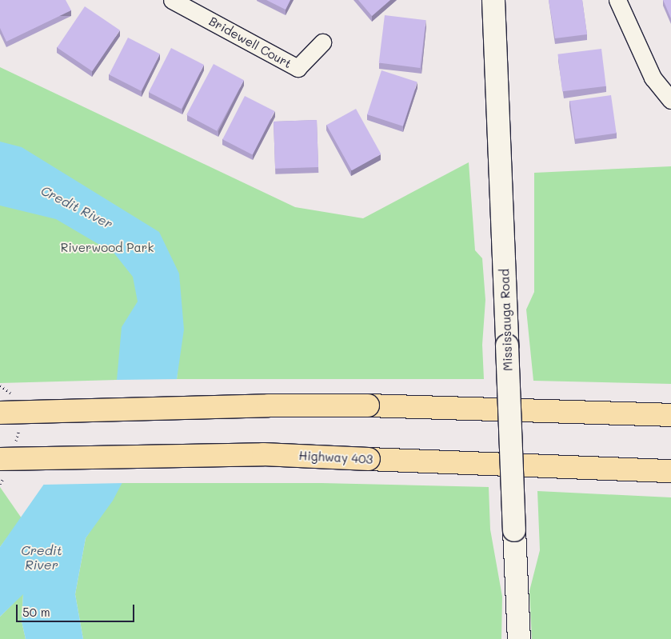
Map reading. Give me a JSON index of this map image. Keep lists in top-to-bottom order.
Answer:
{
  "streets": {
    "highway": ["Highway 403"],
    "main road": ["Mississauga Road"],
    "street": ["Bridewell Court"]
  },
  "water": ["Credit River"],
  "parks": ["Riverwood Park"],
  "scale_bar": "50 m"
}
